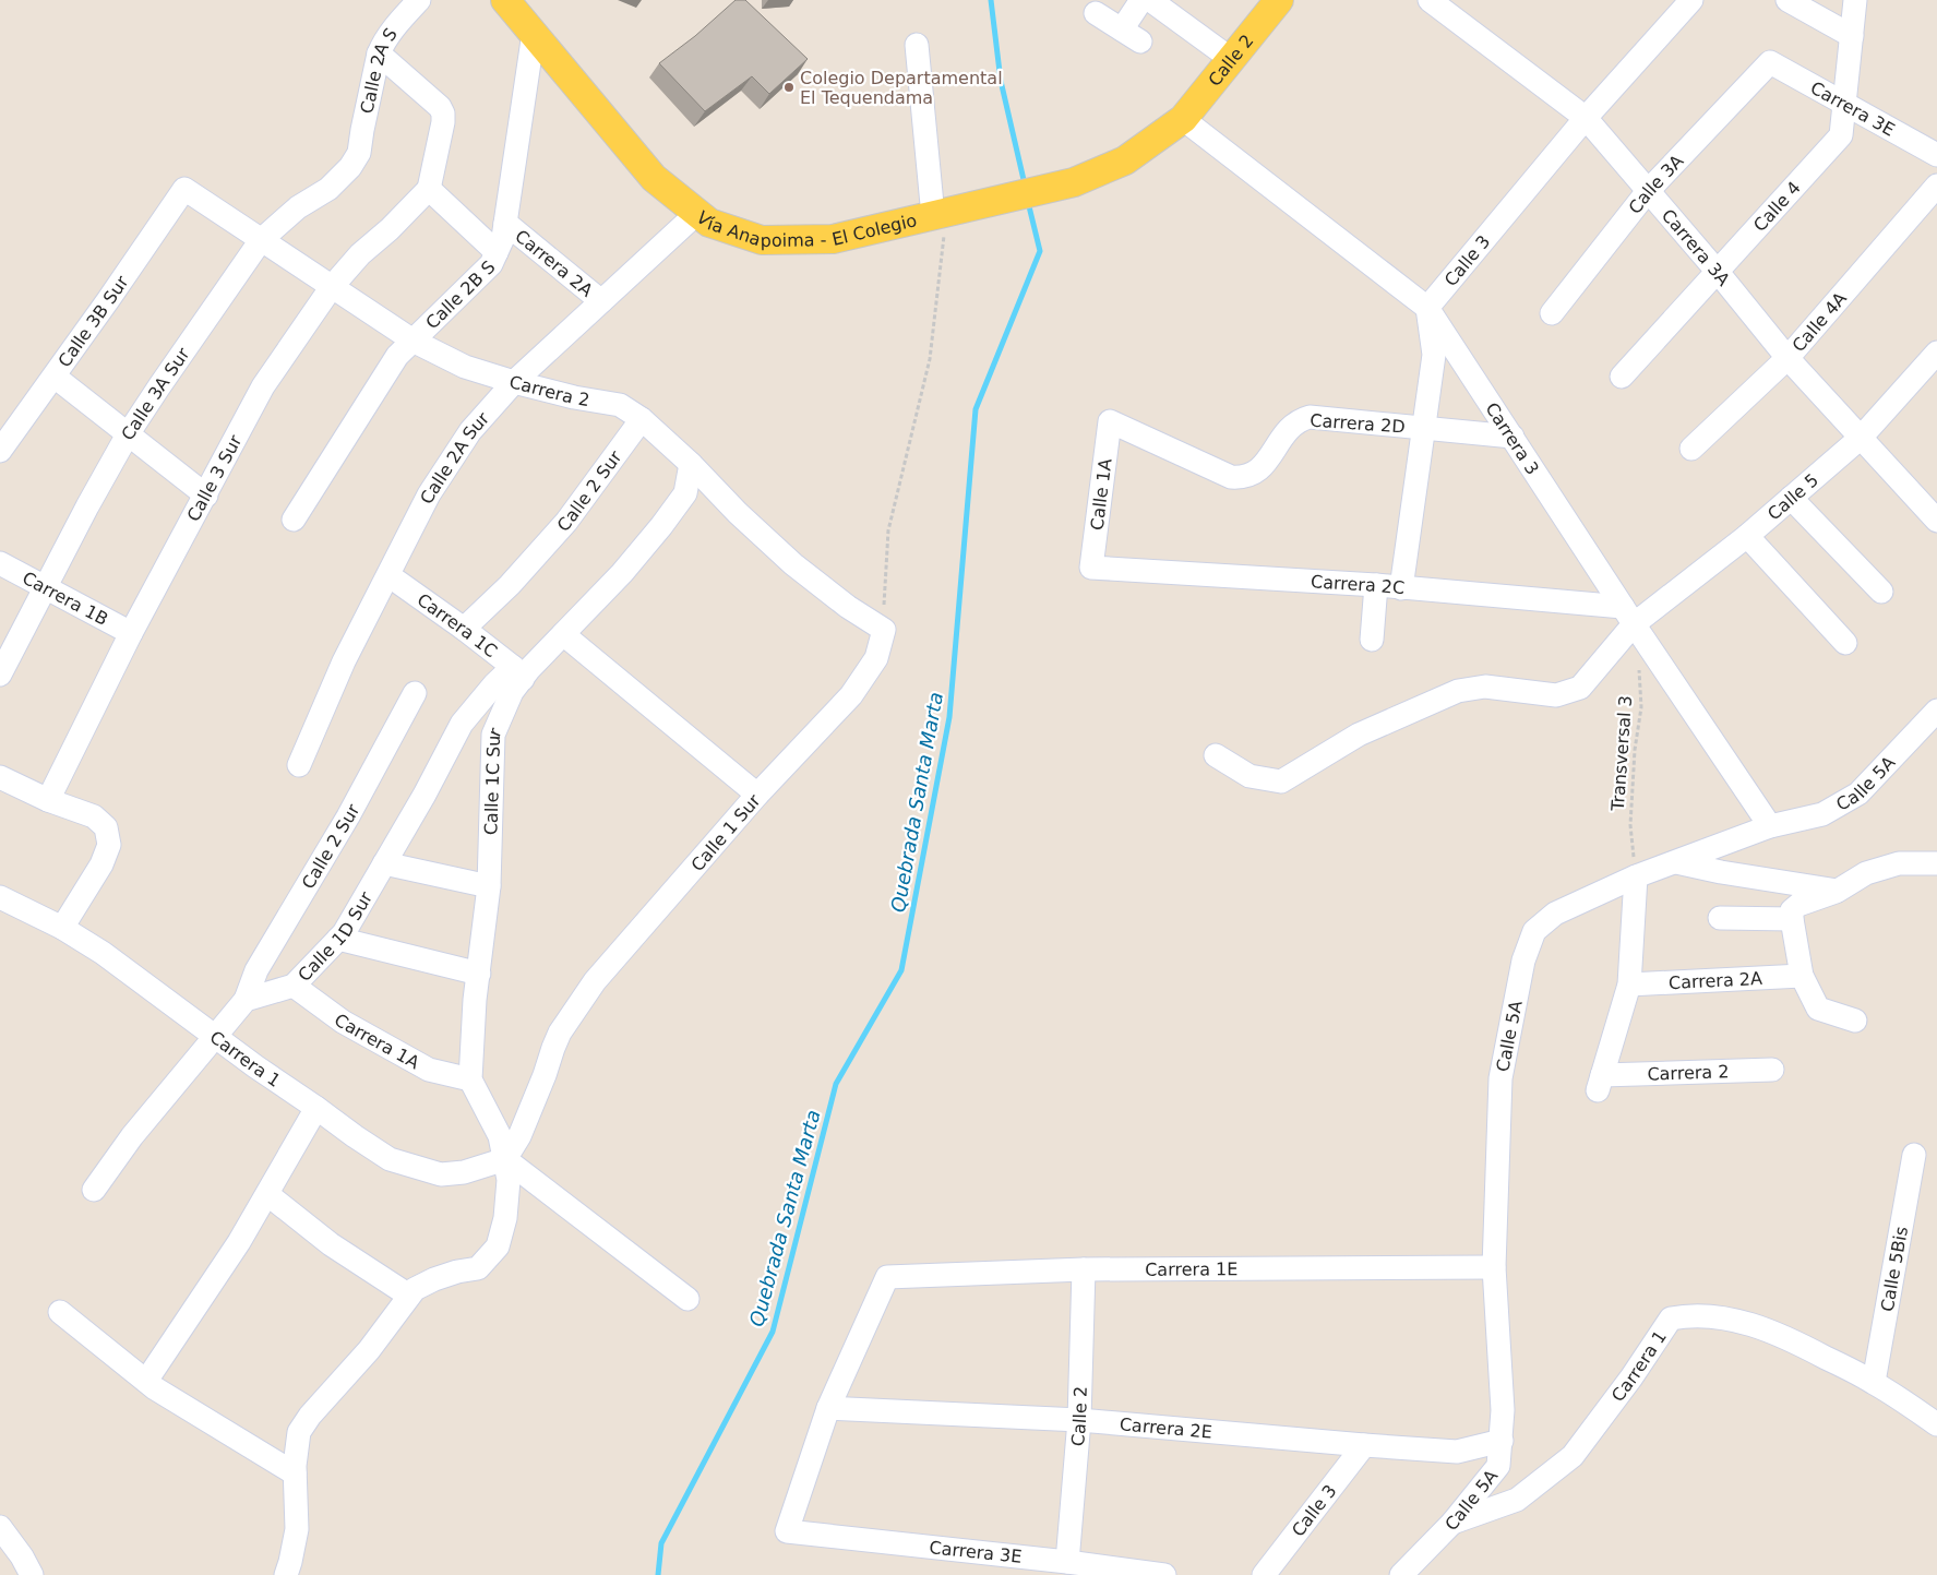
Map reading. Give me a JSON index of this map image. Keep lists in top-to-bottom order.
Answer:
{
  "streets": {
    "main road": ["Calle 2", "Vía Anapoima - El Colegio"],
    "street": [
      "Calle 2A S",
      "Carrera 3E",
      "Calle 3A",
      "Calle 4",
      "Carrera 3A",
      "Calle 3",
      "Carrera 2A",
      "Calle 2B S",
      "Calle 3B Sur",
      "Calle 4A",
      "Carrera 2",
      "Calle 3A Sur",
      "Carrera 2D",
      "Carrera 3",
      "Calle 2A Sur",
      "Calle 3 Sur",
      "Calle 2 Sur",
      "Calle 1A",
      "Calle 5",
      "Carrera 2C",
      "Carrera 1B",
      "Carrera 1C",
      "Calle 1C Sur",
      "Calle 5A",
      "Calle 1 Sur",
      "Calle 1D Sur",
      "Carrera 1A",
      "Carrera 1",
      "Carrera 1E",
      "Calle 5Bis",
      "Carrera 2E"
    ],
    "path": ["Transversal 3"]
  },
  "crossings": [
    ["Calle 2", "Carrera 3E"],
    ["Calle 2", "Vía Anapoima - El Colegio"],
    ["Calle 2", "Carrera 3"],
    ["Calle 2", "Carrera 1E"],
    ["Calle 2", "Carrera 2E"],
    ["Calle 2A S", "Calle 3A Sur"],
    ["Carrera 3E", "Calle 3A"],
    ["Carrera 3E", "Calle 4"],
    ["Carrera 3E", "Carrera 1E"],
    ["Carrera 3E", "Carrera 2E"],
    ["Calle 3A", "Carrera 3A"],
    ["Calle 4", "Carrera 3A"],
    ["Vía Anapoima - El Colegio", "Calle 2B S"],
    ["Vía Anapoima - El Colegio", "Carrera 3"],
    ["Vía Anapoima - El Colegio", "Calle 2A Sur"],
    ["Carrera 3A", "Calle 3"],
    ["Carrera 3A", "Calle 4A"],
    ["Carrera 3A", "Calle 5"],
    ["Calle 3", "Carrera 3"],
    ["Calle 3", "Carrera 2E"],
    ["Carrera 2A", "Calle 2B S"],
    ["Carrera 2A", "Carrera 2"],
    ["Carrera 2A", "Calle 2A Sur"],
    ["Carrera 2A", "Calle 3 Sur"],
    ["Calle 2B S", "Carrera 2"],
    ["Calle 3B Sur", "Carrera 2"],
    ["Carrera 2", "Calle 3A Sur"],
    ["Carrera 2", "Calle 2A Sur"],
    ["Carrera 2", "Calle 3 Sur"],
    ["Carrera 2", "Calle 2 Sur"],
    ["Carrera 2", "Calle 1C Sur"],
    ["Carrera 2", "Calle 1 Sur"],
    ["Calle 3A Sur", "Carrera 1B"],
    ["Carrera 2D", "Carrera 3"],
    ["Carrera 2D", "Calle 1A"],
    ["Carrera 3", "Calle 5"],
    ["Carrera 3", "Carrera 2C"],
    ["Carrera 3", "Transversal 3"],
    ["Carrera 3", "Calle 5A"],
    ["Calle 2A Sur", "Carrera 1C"],
    ["Calle 3 Sur", "Carrera 1B"],
    ["Calle 2 Sur", "Carrera 1C"],
    ["Calle 2 Sur", "Calle 1D Sur"],
    ["Calle 1A", "Carrera 2C"],
    ["Calle 5", "Carrera 2C"],
    ["Calle 5", "Transversal 3"],
    ["Carrera 2C", "Transversal 3"],
    ["Carrera 1C", "Calle 1C Sur"],
    ["Carrera 1C", "Calle 1D Sur"],
    ["Transversal 3", "Calle 5A"],
    ["Calle 1C Sur", "Calle 1D Sur"],
    ["Calle 1C Sur", "Carrera 1A"],
    ["Calle 5A", "Carrera 1"],
    ["Calle 5A", "Carrera 1E"],
    ["Calle 5A", "Carrera 2E"],
    ["Calle 1 Sur", "Carrera 1"],
    ["Calle 1D Sur", "Carrera 1A"],
    ["Carrera 1", "Calle 5Bis"],
    ["Carrera 1E", "Carrera 2E"]
  ],
  "water": ["Quebrada Santa Marta"],
  "places": ["Colegio Departamental El Tequendama"]
}
